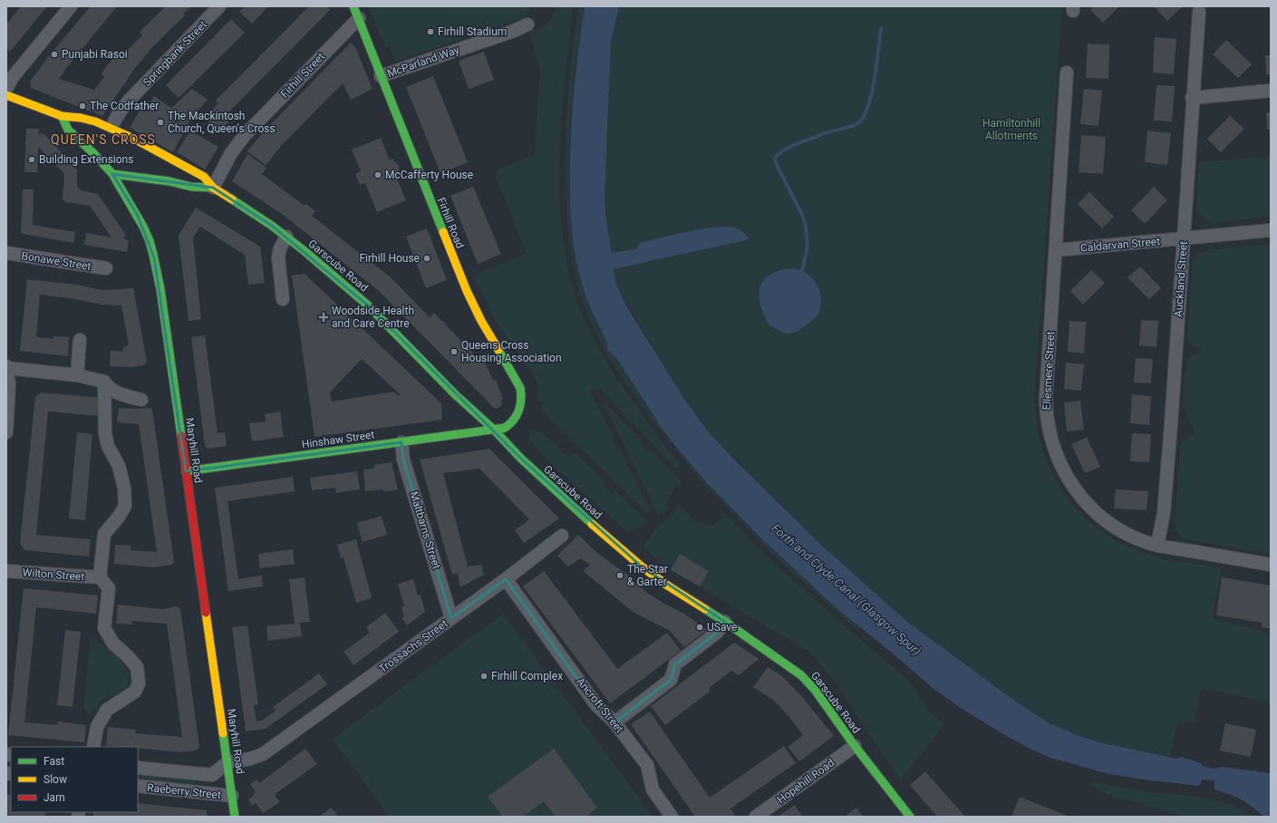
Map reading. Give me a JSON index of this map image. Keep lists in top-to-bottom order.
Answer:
{
  "streets": {
    "street": [
      "Springbank Street",
      "McParland Way",
      "Firhill Street",
      "Firhill Road",
      "Caldarvan Street",
      "Bonawe Street",
      "Garscube Road",
      "Auckland Street",
      "Ellesmere Street",
      "Hinshaw Street",
      "Maryhill Road",
      "Maltbarns Street",
      "Wilton Street",
      "Trossachs Street",
      "Ancroft Street",
      "Hopehill Road",
      "Raeberry Street"
    ]
  },
  "crossings": [
    ["McParland Way", "Firhill Road"],
    ["Firhill Street", "Firhill Road"],
    ["Firhill Street", "Garscube Road"],
    ["Firhill Road", "Garscube Road"],
    ["Firhill Road", "Hinshaw Street"],
    ["Caldarvan Street", "Auckland Street"],
    ["Caldarvan Street", "Ellesmere Street"],
    ["Garscube Road", "Hinshaw Street"],
    ["Garscube Road", "Maryhill Road"],
    ["Garscube Road", "Hopehill Road"],
    ["Auckland Street", "Ellesmere Street"],
    ["Hinshaw Street", "Maryhill Road"],
    ["Hinshaw Street", "Maltbarns Street"],
    ["Maryhill Road", "Trossachs Street"],
    ["Maryhill Road", "Raeberry Street"],
    ["Maltbarns Street", "Trossachs Street"],
    ["Trossachs Street", "Ancroft Street"],
    ["Trossachs Street", "Raeberry Street"]
  ],
  "districts": ["QUEEN'S CROSS"],
  "water": ["Forth and Clyde Canal (Glasgow Spur)"],
  "parks": ["Hamiltonhill Allotments"],
  "places": {
    "other": [
      "Firhill Stadium",
      "Punjabi Rasoi",
      "The Codfather",
      "The Mackintosh Church, Queen's Cross",
      "Building Extensions",
      "McCafferty House",
      "Firhill House",
      "Queens Cross Housing Association",
      "The Star & Garter",
      "USave",
      "Firhill Complex"
    ],
    "health": ["Woodside Health and Care Centre"]
  },
  "legend": ["Fast", "Slow", "Jam"]
}
